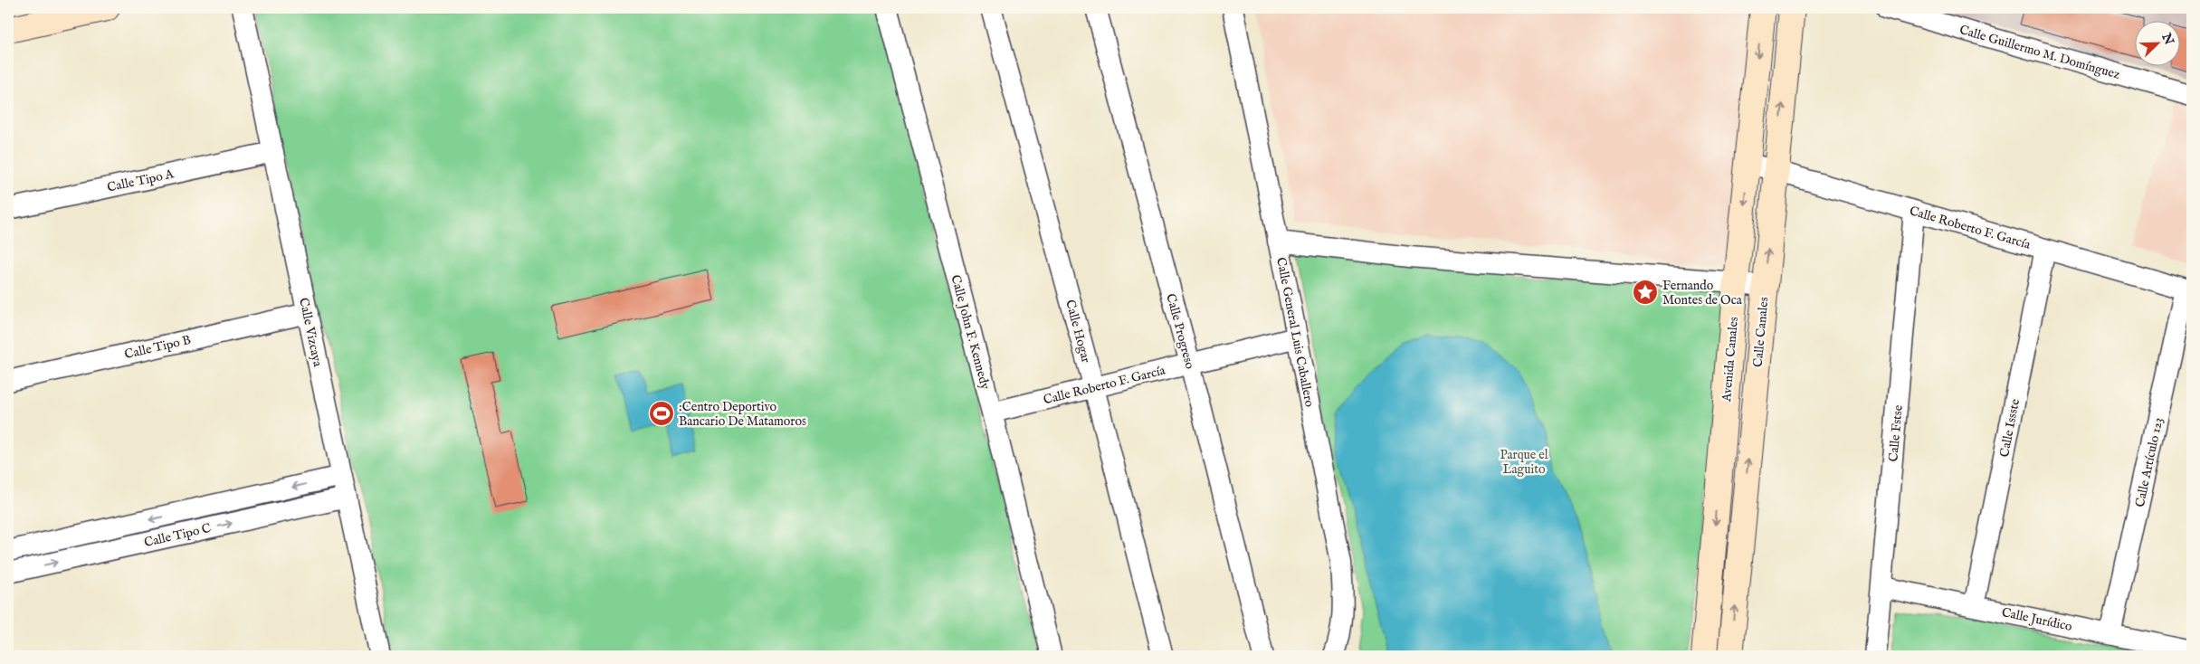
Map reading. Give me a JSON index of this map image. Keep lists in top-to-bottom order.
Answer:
{
  "streets": {
    "main road": ["Calle Canales", "Avenida Canales"],
    "street": [
      "Calle Guillermo M. Domínguez",
      "Calle Tipo A",
      "Calle Roberto F. García",
      "Calle Hogar",
      "Calle Progreso",
      "Calle Vizcaya",
      "Calle John F. Kennedy",
      "Calle General Luis Caballero",
      "Calle Tipo B",
      "Calle Issste",
      "Calle Fstse",
      "Calle Artículo 123",
      "Calle Tipo C",
      "Calle Jurídico"
    ]
  },
  "crossings": [
    ["Calle Tipo A", "Calle Vizcaya"],
    ["Calle Roberto F. García", "Calle Hogar"],
    ["Calle Roberto F. García", "Calle Progreso"],
    ["Calle Roberto F. García", "Calle John F. Kennedy"],
    ["Calle Roberto F. García", "Calle General Luis Caballero"],
    ["Calle Roberto F. García", "Calle Canales"],
    ["Calle Roberto F. García", "Avenida Canales"],
    ["Calle Roberto F. García", "Calle Issste"],
    ["Calle Roberto F. García", "Calle Fstse"],
    ["Calle Roberto F. García", "Calle Artículo 123"],
    ["Calle Vizcaya", "Calle Tipo B"],
    ["Calle Vizcaya", "Calle Tipo C"],
    ["Calle Issste", "Calle Jurídico"],
    ["Calle Fstse", "Calle Jurídico"],
    ["Calle Artículo 123", "Calle Jurídico"]
  ],
  "one_way": ["Calle Canales", "Avenida Canales"],
  "parks": ["Parque el Laguito"],
  "places": {
    "place": ["Fernando Montes de Oca"],
    "sports": [":Centro Deportivo Bancario De Matamoros"]
  },
  "north": "top right"
}
